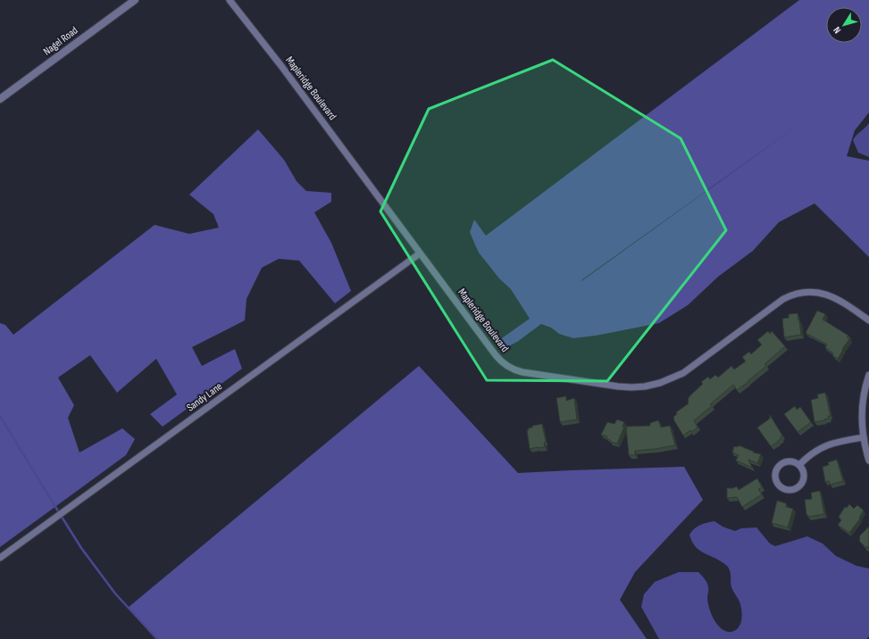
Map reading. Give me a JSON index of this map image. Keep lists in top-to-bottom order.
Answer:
{
  "streets": {
    "street": ["Nagel Road", "Mapleridge Boulevard", "Sandy Lane"]
  },
  "crossings": [
    ["Mapleridge Boulevard", "Sandy Lane"]
  ],
  "north": "bottom left"
}
